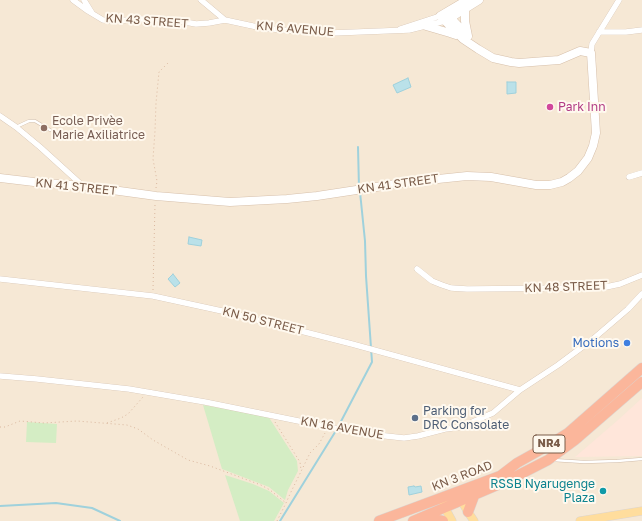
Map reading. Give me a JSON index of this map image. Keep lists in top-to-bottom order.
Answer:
{
  "streets": {
    "highway": ["NR4", "KN 3 ROAD"],
    "main road": ["KN 6 AVENUE", "KN 41 STREET"],
    "street": [
      "KN 43 STREET",
      "KN 48 STREET",
      "KN 50 STREET",
      "KN 16 AVENUE"
    ]
  },
  "crossings": [
    ["KN 43 STREET", "KN 6 AVENUE"],
    ["KN 50 STREET", "KN 16 AVENUE"]
  ],
  "places": [
    "Park Inn",
    "Ecole Privèe Marie Axiliatrice",
    "Motions",
    "Parking for DRC Consolate",
    "RSSB Nyarugenge Plaza"
  ]
}
